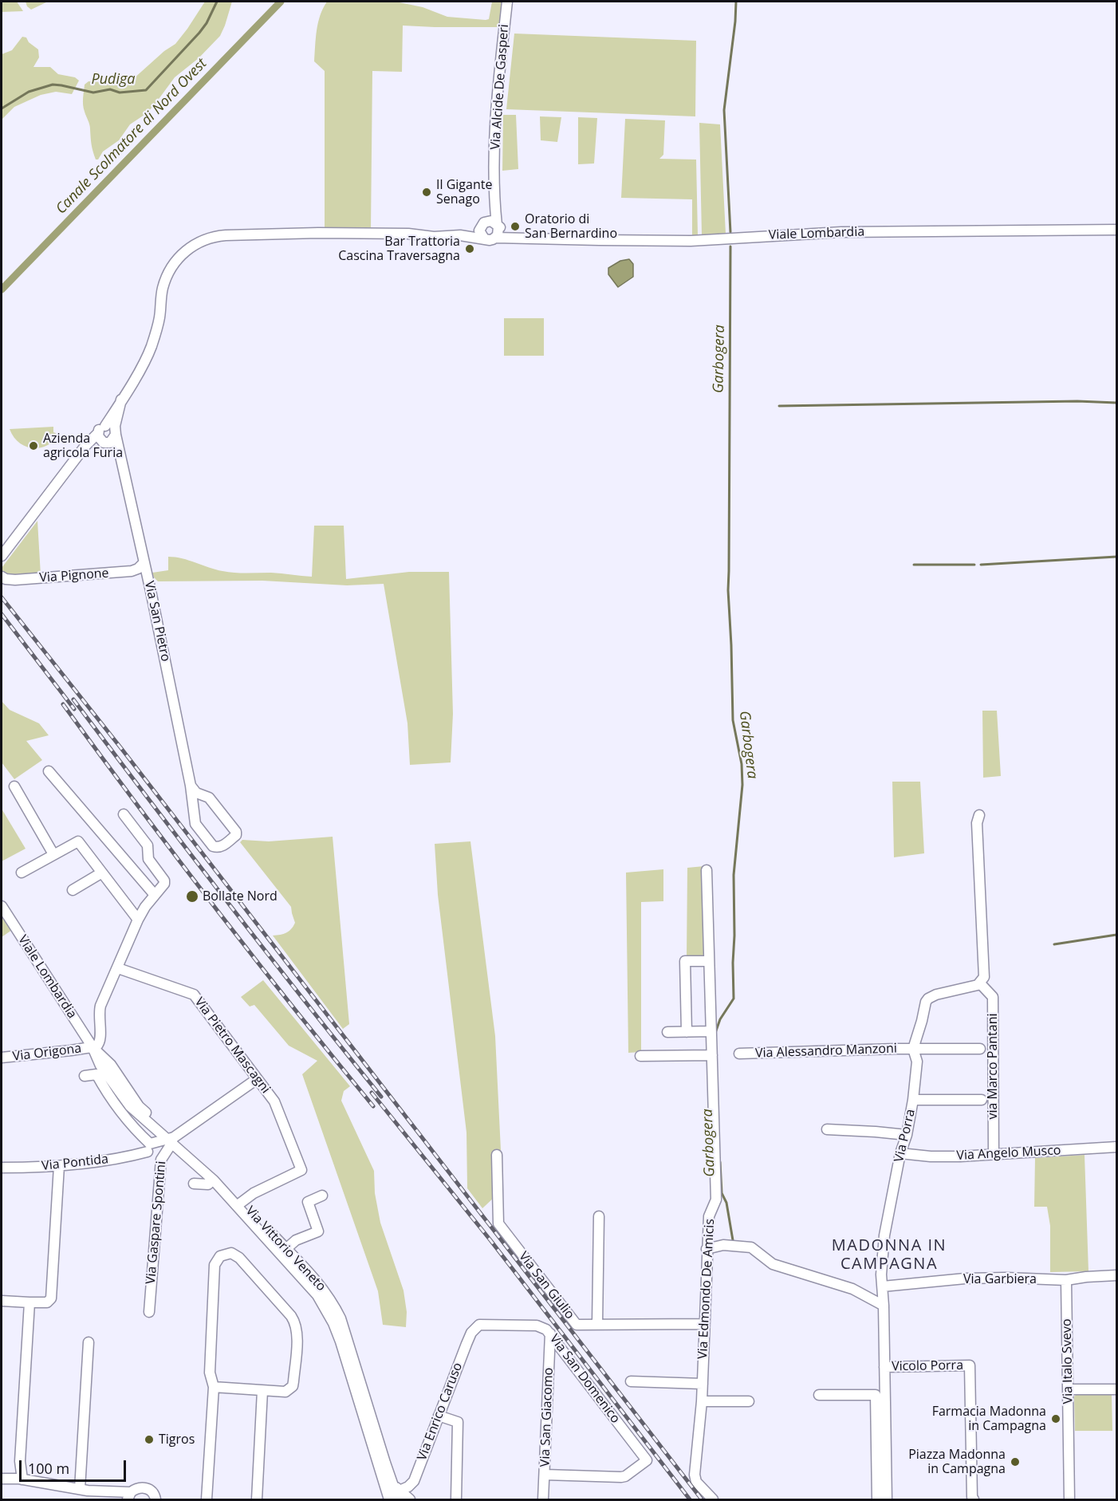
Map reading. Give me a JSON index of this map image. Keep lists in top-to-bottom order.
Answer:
{
  "streets": {
    "street": [
      "Via Alcide De Gasperi",
      "Viale Lombardia",
      "Via Pignone",
      "Via San Pietro",
      "Via Pietro Mascagni",
      "Via Alessandro Manzoni",
      "Via Origona",
      "via Marco Pantani",
      "Via Porra",
      "Via Angelo Musco",
      "Via Pontida",
      "Via Gaspare Spontini",
      "Via Vittorio Veneto",
      "Via Garbiera",
      "Via San Giulio",
      "Via Edmondo De Amicis",
      "Via Italo Svevo",
      "Vicolo Porra",
      "Via San Domenico",
      "Via Enrico Caruso",
      "Via San Giacomo"
    ]
  },
  "crossings": [
    ["Via Alcide De Gasperi", "Viale Lombardia"],
    ["Viale Lombardia", "Via Origona"],
    ["Viale Lombardia", "Via Vittorio Veneto"],
    ["Via Pignone", "Via San Pietro"],
    ["Via Pietro Mascagni", "Via Vittorio Veneto"],
    ["Via Alessandro Manzoni", "Via Porra"],
    ["Via Origona", "Via Vittorio Veneto"],
    ["via Marco Pantani", "Via Porra"],
    ["via Marco Pantani", "Via Angelo Musco"],
    ["Via Porra", "Via Angelo Musco"],
    ["Via Porra", "Via Garbiera"],
    ["Via Porra", "Vicolo Porra"],
    ["Via Gaspare Spontini", "Via Vittorio Veneto"],
    ["Via Vittorio Veneto", "Via Enrico Caruso"],
    ["Via Garbiera", "Via Italo Svevo"],
    ["Via San Giulio", "Via Edmondo De Amicis"],
    ["Via San Domenico", "Via Enrico Caruso"],
    ["Via San Domenico", "Via San Giacomo"]
  ],
  "districts": ["MADONNA IN CAMPAGNA"],
  "water": ["Pudiga", "Canale Scolmatore di Nord Ovest", "Garbogera"],
  "places": [
    "Il Gigante Senago",
    "Oratorio di San Bernardino",
    "Bar Trattoria Cascina Traversagna",
    "Azienda agricola Furia",
    "Bollate Nord",
    "Farmacia Madonna in Campagna",
    "Tigros",
    "Piazza Madonna in Campagna"
  ],
  "scale_bar": "100 m"
}
